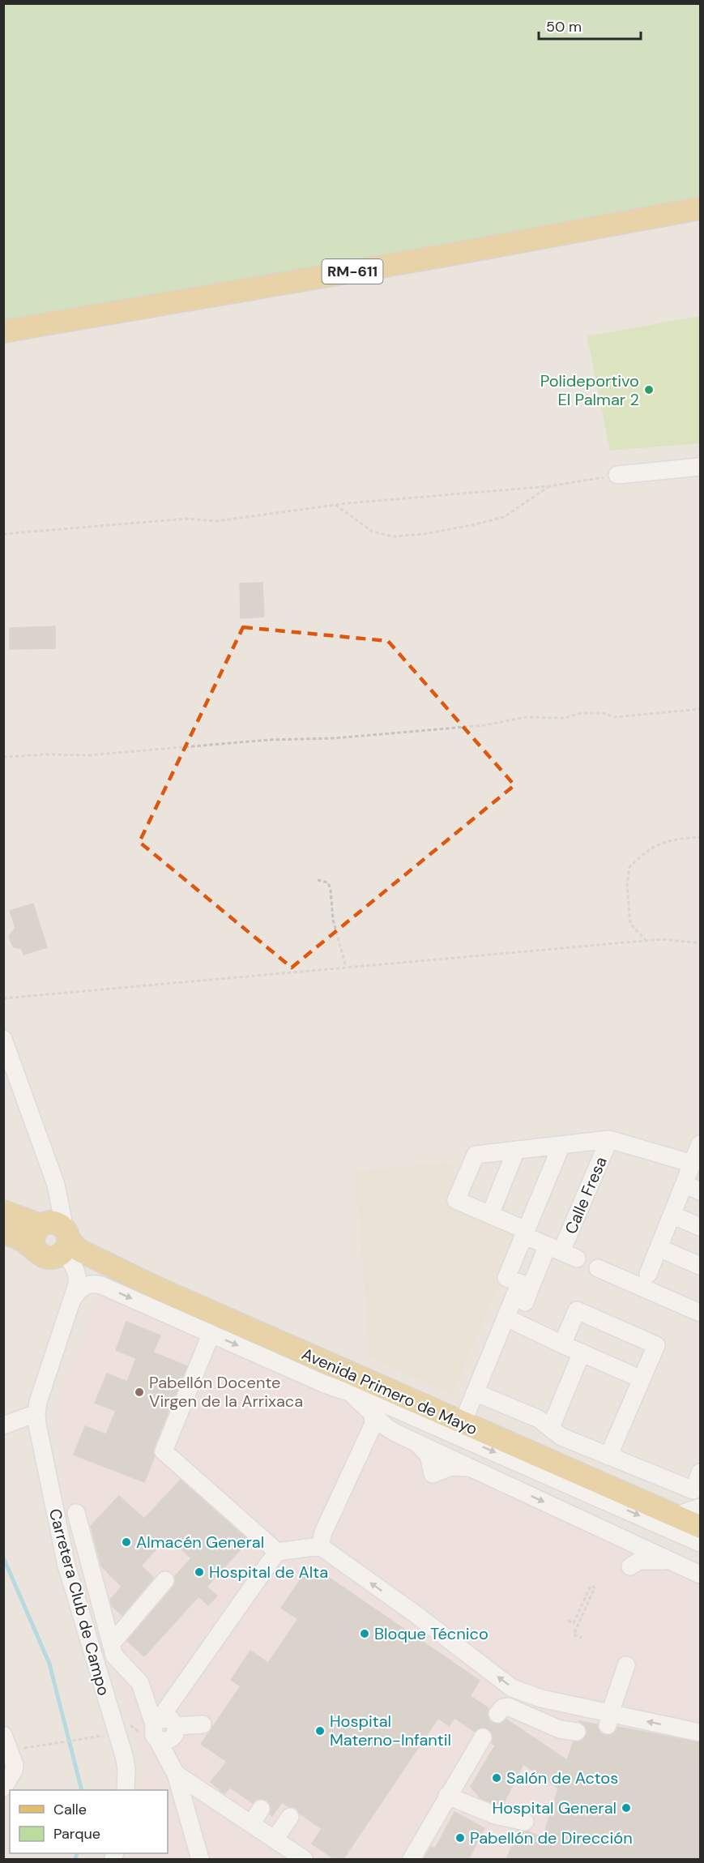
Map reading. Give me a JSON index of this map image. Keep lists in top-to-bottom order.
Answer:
{
  "streets": {
    "main road": ["RM-611", "Avenida Primero de Mayo"],
    "street": ["Calle Fresa", "Carretera Club de Campo"]
  },
  "crossings": [
    ["Calle Fresa", "Avenida Primero de Mayo"],
    ["Avenida Primero de Mayo", "Carretera Club de Campo"]
  ],
  "places": [
    "Polideportivo El Palmar 2",
    "Pabellón Docente Virgen de la Arrixaca",
    "Almacén General",
    "Hospital de Alta",
    "Bloque Técnico",
    "Hospital Materno-Infantil",
    "Salón de Actos",
    "Hospital General",
    "Pabellón de Dirección"
  ],
  "legend": ["Calle", "Parque"],
  "scale_bar": "50 m"
}
